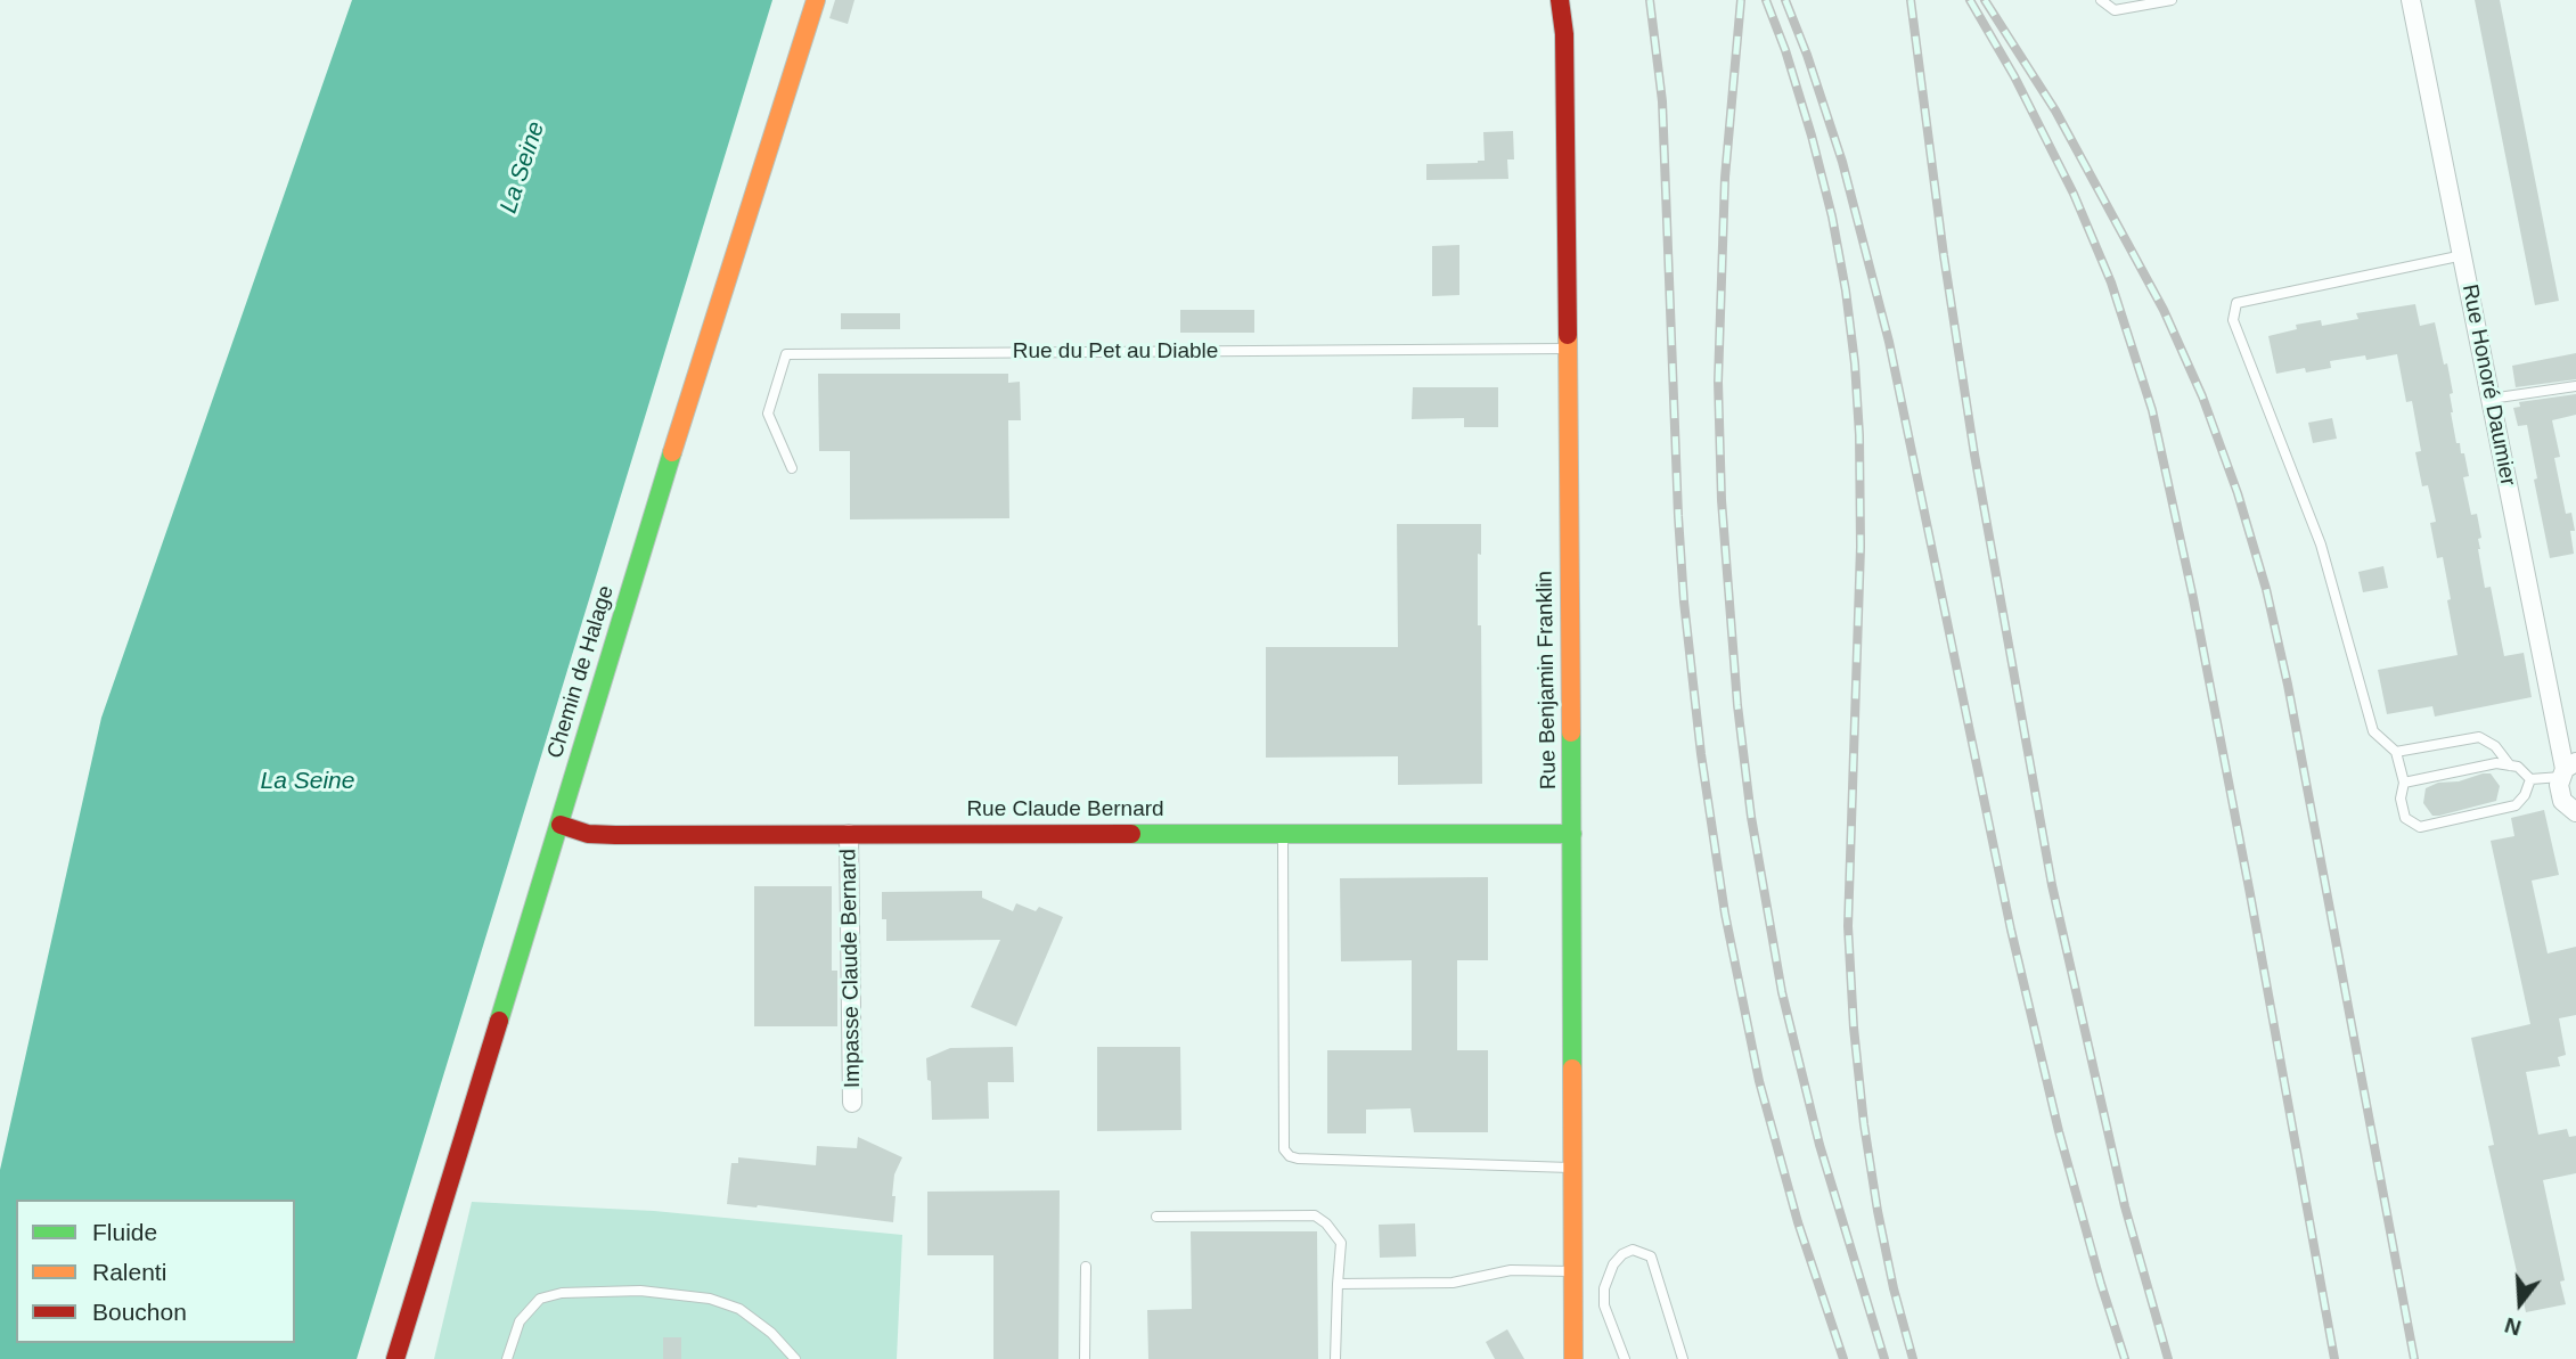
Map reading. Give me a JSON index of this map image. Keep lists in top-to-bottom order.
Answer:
{
  "streets": {
    "street": [
      "Rue Honoré Daumier",
      "Chemin de Halage",
      "Rue Benjamin Franklin",
      "Rue Claude Bernard",
      "Impasse Claude Bernard"
    ],
    "lane": ["Rue du Pet au Diable"]
  },
  "crossings": [
    ["Rue du Pet au Diable", "Rue Benjamin Franklin"],
    ["Chemin de Halage", "Rue Claude Bernard"],
    ["Rue Benjamin Franklin", "Rue Claude Bernard"],
    ["Rue Claude Bernard", "Impasse Claude Bernard"]
  ],
  "water": ["La Seine"],
  "legend": ["Fluide", "Ralenti", "Bouchon"],
  "north": "bottom"
}
